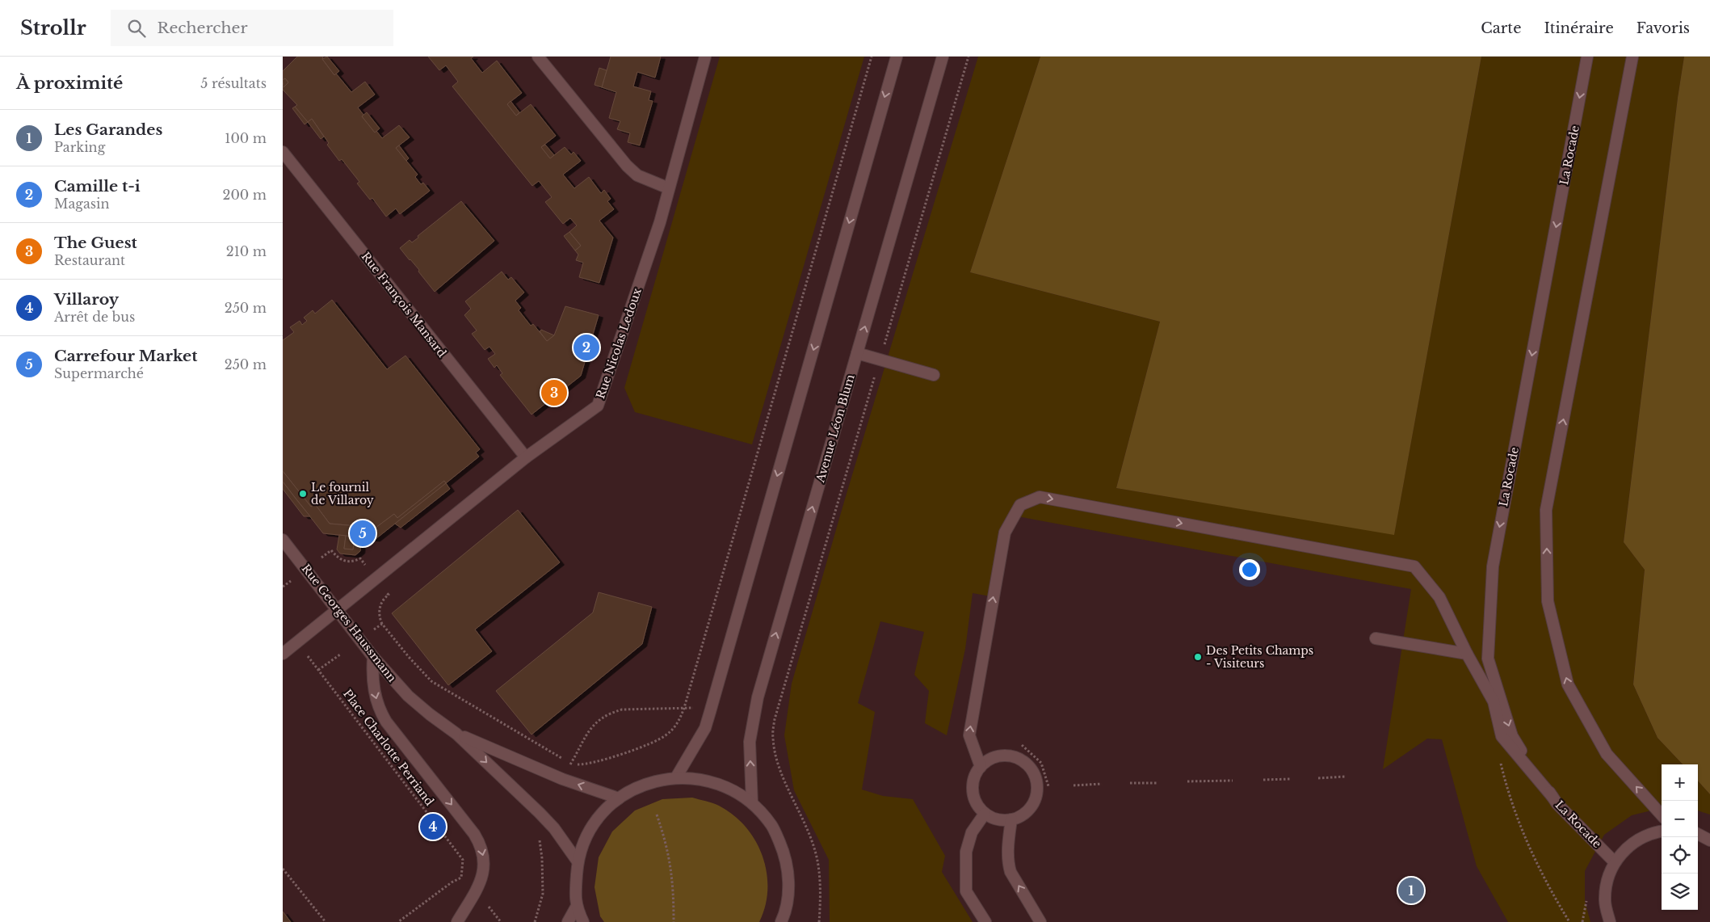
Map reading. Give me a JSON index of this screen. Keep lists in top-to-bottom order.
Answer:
{
  "streets": {
    "street": [
      "La Rocade",
      "Rue François Mansard",
      "Rue Nicolas Ledoux",
      "Avenue Léon Blum",
      "Rue Georges Haussmann"
    ],
    "path": ["Place Charlotte Perriand"]
  },
  "crossings": [
    ["Rue François Mansard", "Rue Nicolas Ledoux"],
    ["Rue Nicolas Ledoux", "Rue Georges Haussmann"]
  ],
  "places": ["Le fournil de Villaroy", "Des Petits Champs - Visiteurs"],
  "page": {
    "header": "Strollr",
    "search": "Rechercher",
    "nav": ["Carte", "Itinéraire", "Favoris"],
    "heading": ["À proximité", "5 résultats"],
    "list": [
      {
        "mark": "1",
        "name": "Les Garandes",
        "note": "Parking",
        "value": "100 m"
      },
      {
        "mark": "2",
        "name": "Camille t-i",
        "note": "Magasin",
        "value": "200 m"
      },
      {
        "mark": "3",
        "name": "The Guest",
        "note": "Restaurant",
        "value": "210 m"
      },
      {
        "mark": "4",
        "name": "Villaroy",
        "note": "Arrêt de bus",
        "value": "250 m"
      },
      {
        "mark": "5",
        "name": "Carrefour Market",
        "note": "Supermarché",
        "value": "250 m"
      }
    ],
    "pins": [
      "2",
      "3",
      "5",
      "4",
      "1"
    ],
    "map_buttons": ["+", "−"]
  }
}
